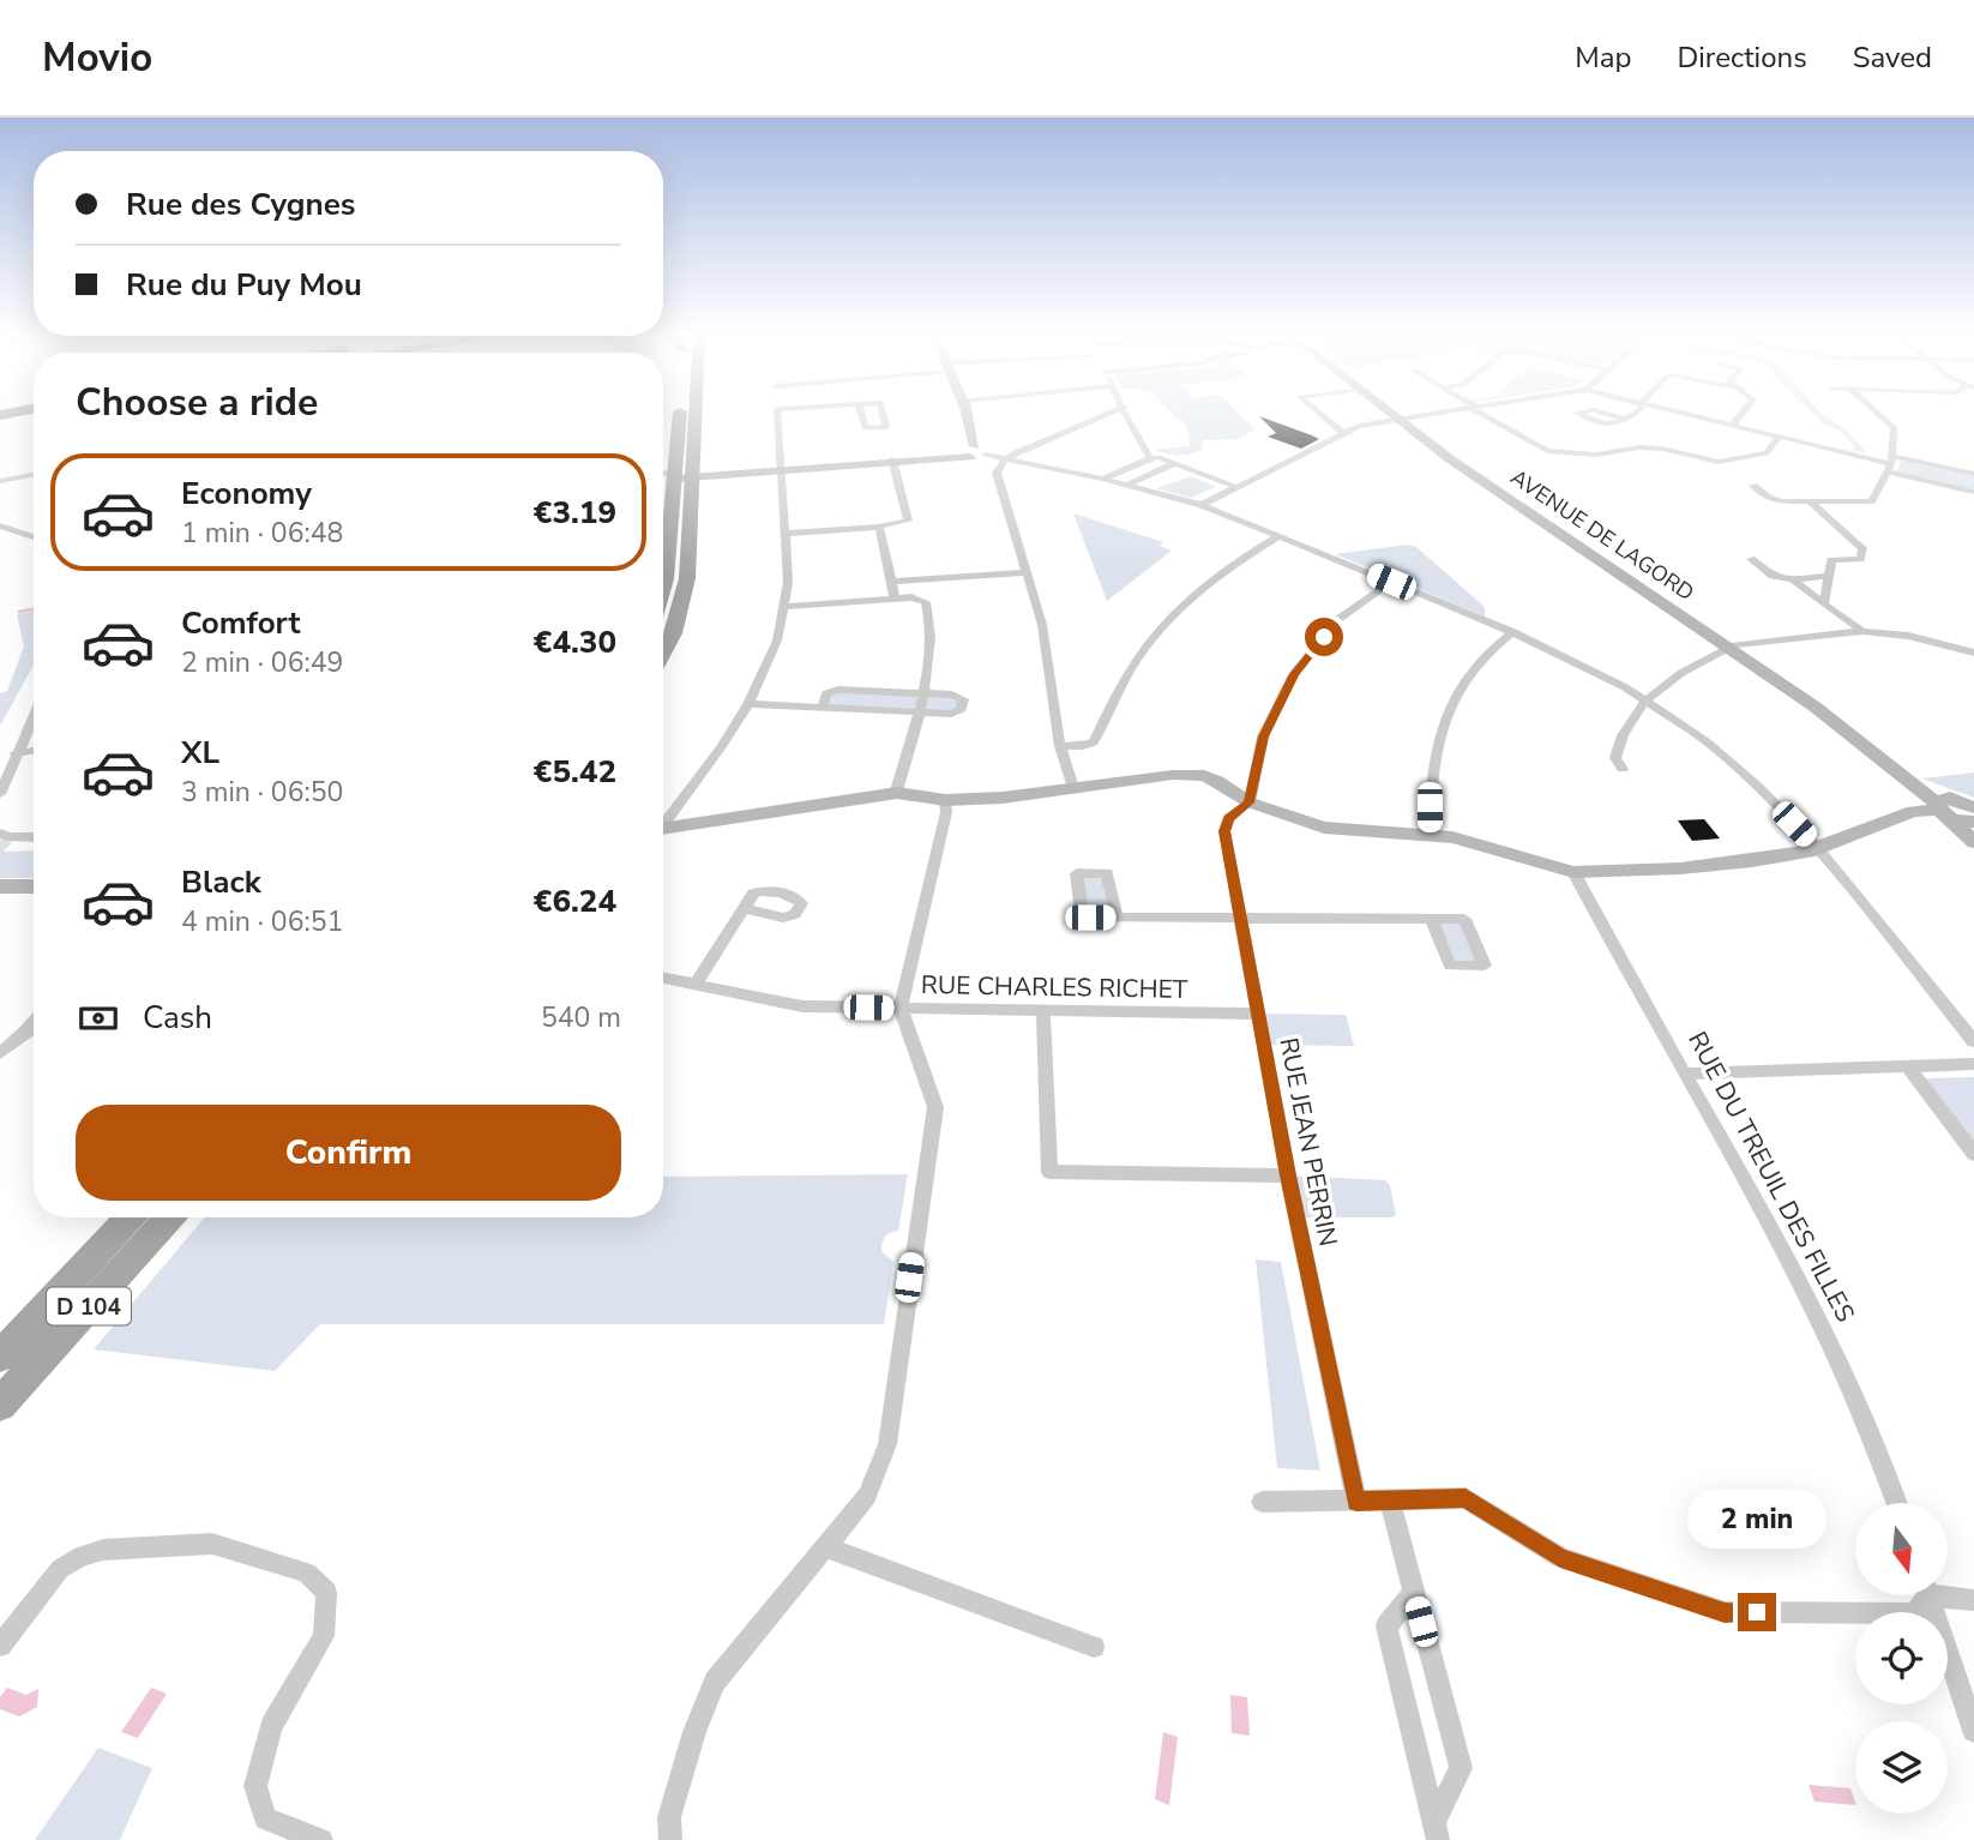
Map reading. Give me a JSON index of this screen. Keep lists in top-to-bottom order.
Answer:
{
  "streets": {
    "main road": ["D 104"],
    "street": [
      "AVENUE DE LAGORD",
      "RUE CHARLES RICHET",
      "RUE JEAN PERRIN",
      "RUE DU TREUIL DES FILLES"
    ]
  },
  "crossings": [
    ["RUE CHARLES RICHET", "RUE JEAN PERRIN"]
  ],
  "north": "bottom",
  "page": {
    "header": "Movio",
    "nav": ["Map", "Directions", "Saved"],
    "banner": ["Rue des Cygnes", "Rue du Puy Mou"],
    "heading": "Choose a ride",
    "list": [
      {
        "name": "Economy",
        "note": "1 min · 06:48",
        "value": "€3.19"
      },
      {
        "name": "Comfort",
        "note": "2 min · 06:49",
        "value": "€4.30"
      },
      {
        "name": "XL",
        "note": "3 min · 06:50",
        "value": "€5.42"
      },
      {
        "name": "Black",
        "note": "4 min · 06:51",
        "value": "€6.24"
      }
    ],
    "pay": ["Cash", "540 m"],
    "buttons": "Confirm",
    "bubble": "2 min"
  }
}
